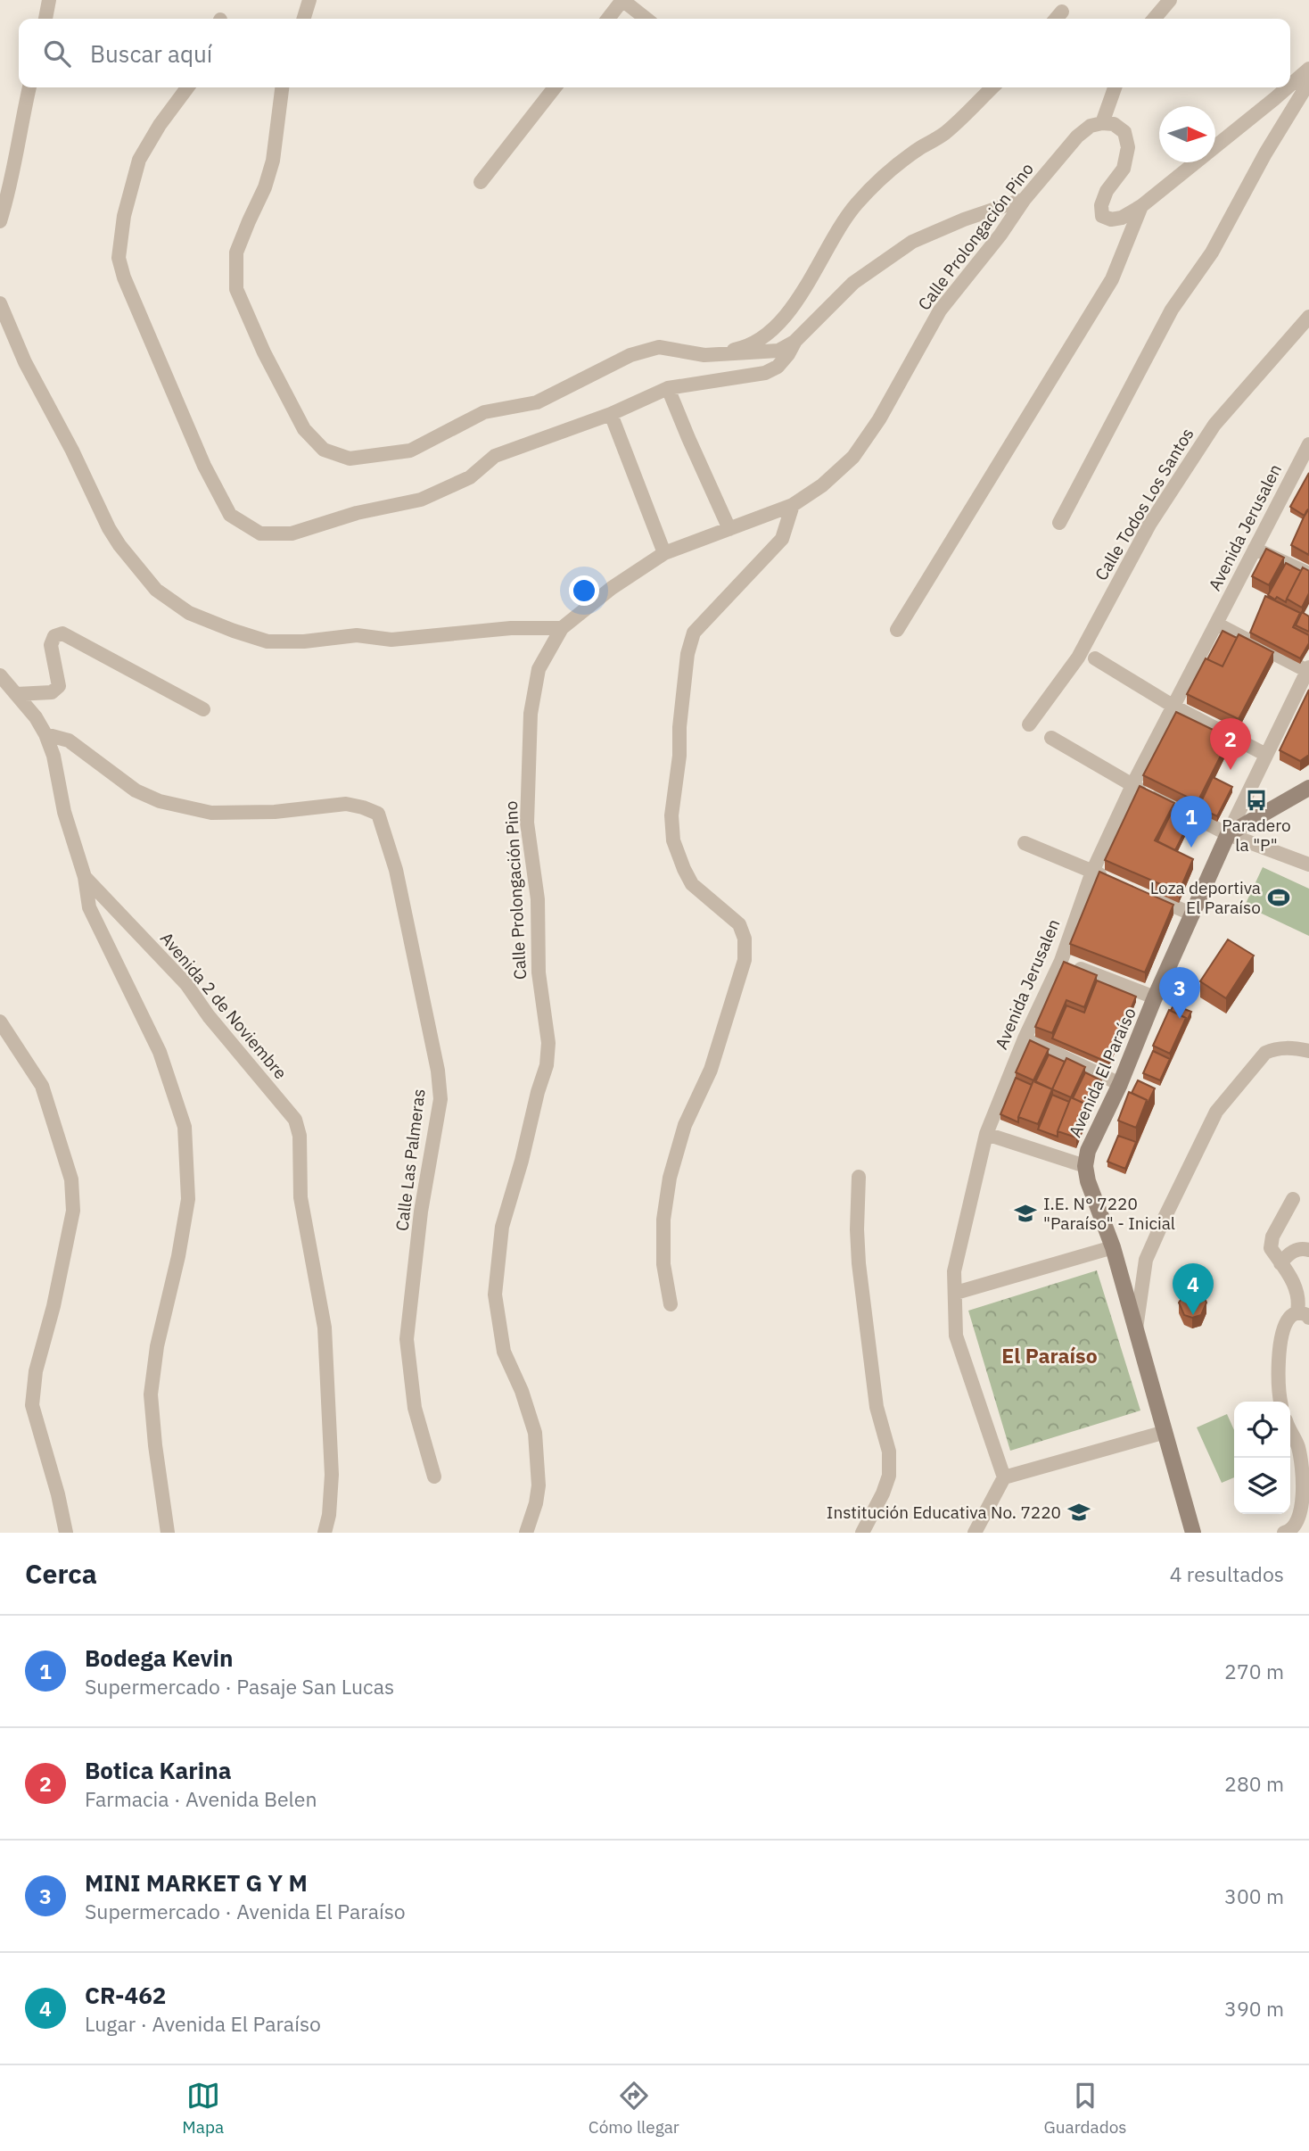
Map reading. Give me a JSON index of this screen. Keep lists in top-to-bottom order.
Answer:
{
  "streets": {
    "street": [
      "Calle Prolongación Pino",
      "Calle Todos Los Santos",
      "Avenida Jerusalen",
      "Avenida 2 de Noviembre",
      "Avenida El Paraíso",
      "Calle Las Palmeras"
    ]
  },
  "crossings": [
    ["Avenida 2 de Noviembre", "Calle Las Palmeras"]
  ],
  "districts": ["El Paraíso"],
  "places": {
    "bus stop": ["Paradero la \"P\""],
    "sports": ["Loza deportiva El Paraíso"],
    "school or university": ["I.E. N° 7220 \"Paraíso\" - Inicial", "Institución Educativa No. 7220"]
  },
  "north": "right",
  "page": {
    "search": "Buscar aquí",
    "pins": [
      "2",
      "1",
      "3",
      "4"
    ],
    "heading": ["Cerca", "4 resultados"],
    "list": [
      {
        "mark": "1",
        "name": "Bodega Kevin",
        "note": "Supermercado · Pasaje San Lucas",
        "value": "270 m"
      },
      {
        "mark": "2",
        "name": "Botica Karina",
        "note": "Farmacia · Avenida Belen",
        "value": "280 m"
      },
      {
        "mark": "3",
        "name": "MINI MARKET G Y M",
        "note": "Supermercado · Avenida El Paraíso",
        "value": "300 m"
      },
      {
        "mark": "4",
        "name": "CR-462",
        "note": "Lugar · Avenida El Paraíso",
        "value": "390 m"
      }
    ],
    "nav": ["Mapa", "Cómo llegar", "Guardados"]
  }
}
